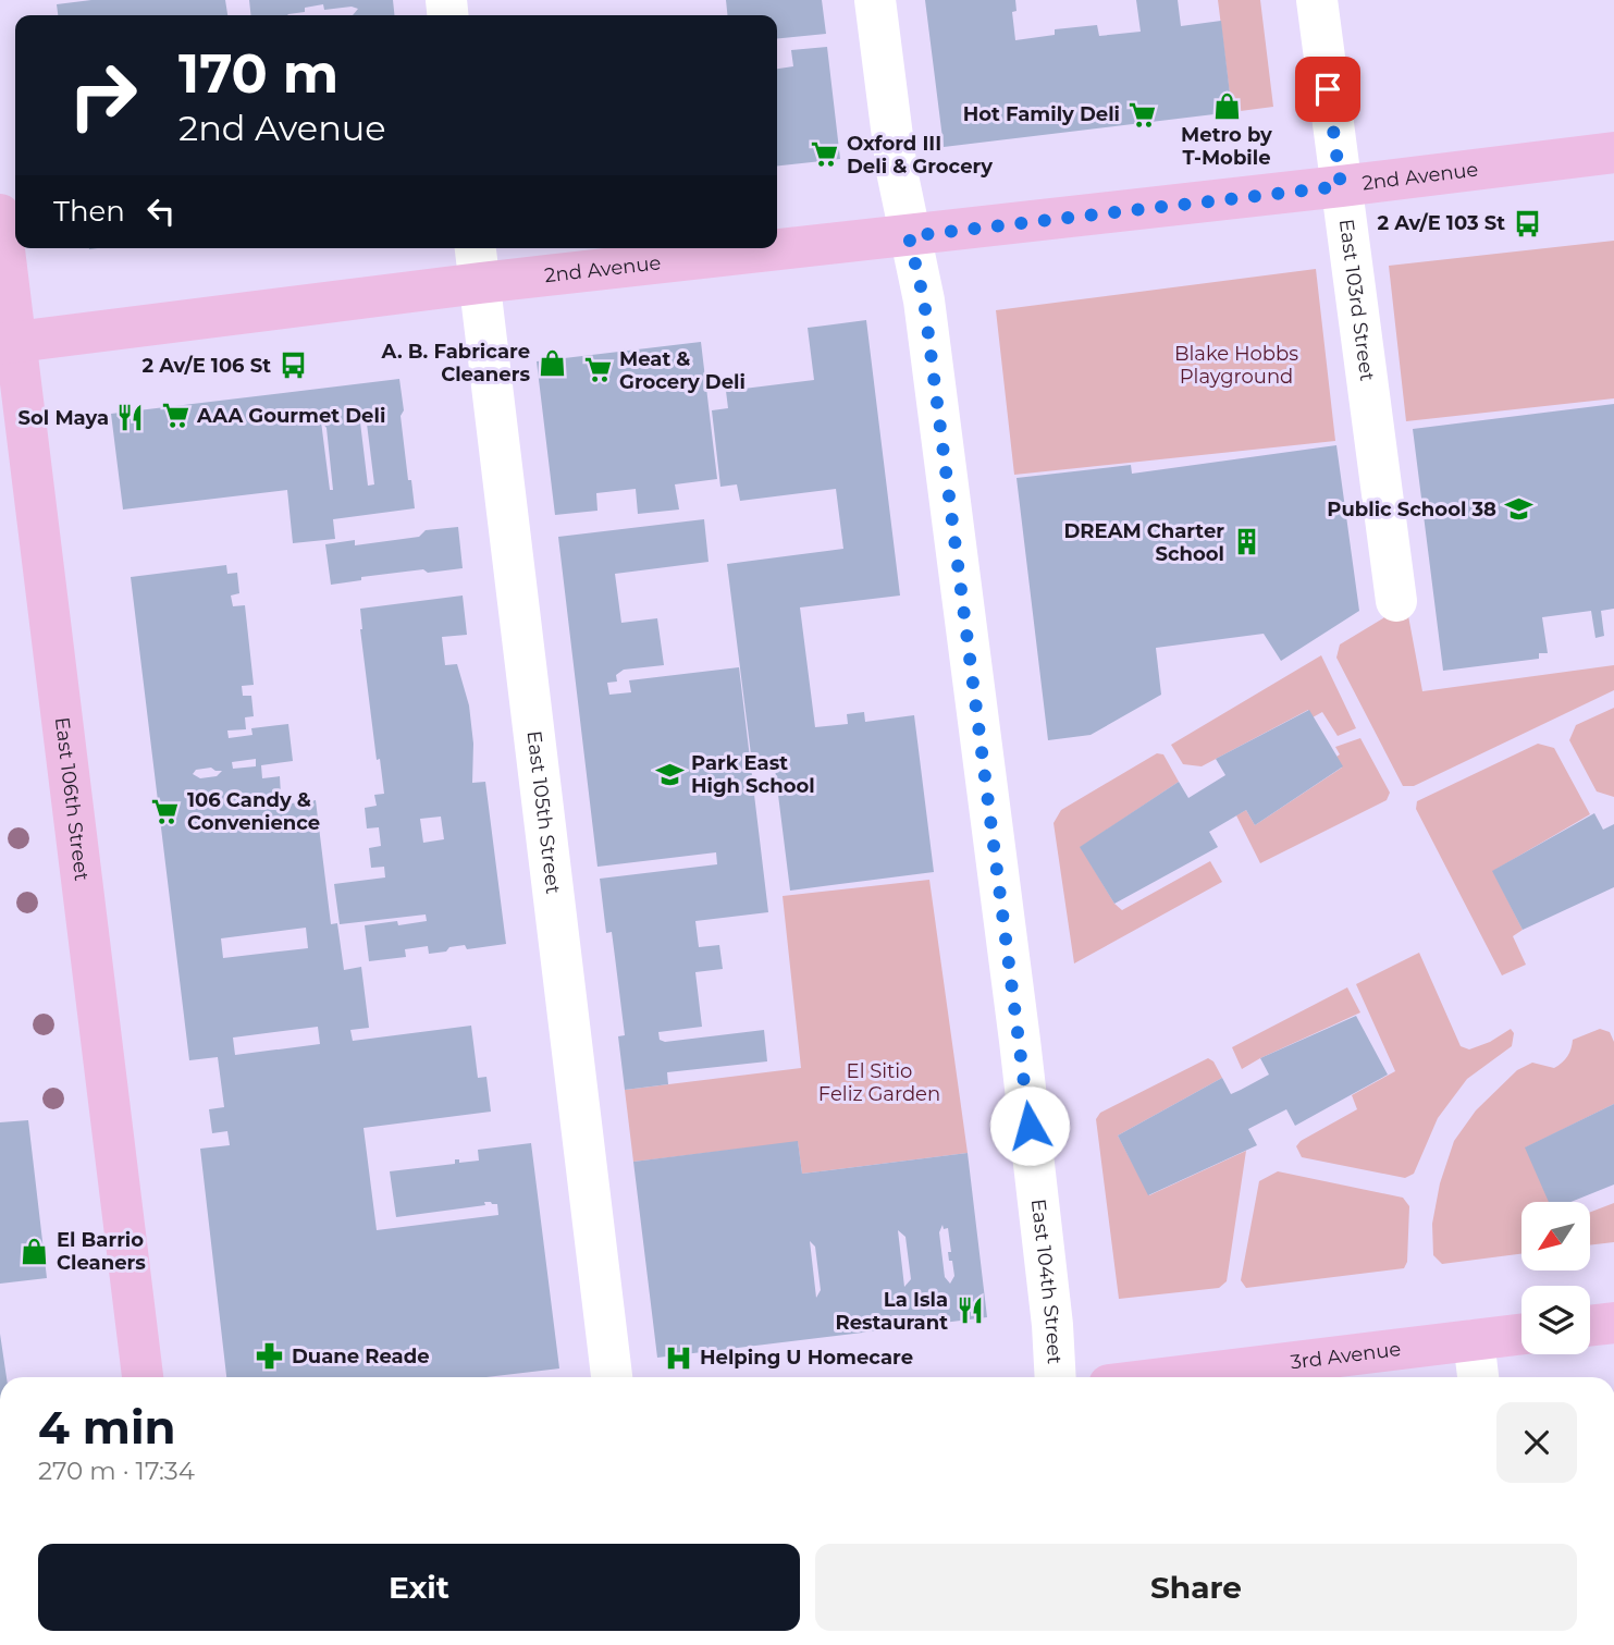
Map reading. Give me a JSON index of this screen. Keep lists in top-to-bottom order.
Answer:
{
  "streets": {
    "main road": ["2nd Avenue", "East 106th Street", "3rd Avenue"],
    "street": ["East 103rd Street", "East 105th Street", "East 104th Street"]
  },
  "crossings": [
    ["2nd Avenue", "East 103rd Street"],
    ["2nd Avenue", "East 106th Street"],
    ["2nd Avenue", "East 105th Street"],
    ["2nd Avenue", "East 104th Street"]
  ],
  "parks": ["Blake Hobbs Playground", "El Sitio Feliz Garden"],
  "places": {
    "shop": ["Metro by T-Mobile", "A. B. Fabricare Cleaners", "El Barrio Cleaners"],
    "supermarket": [
      "Hot Family Deli",
      "Oxford III Deli & Grocery",
      "Meat & Grocery Deli",
      "AAA Gourmet Deli",
      "106 Candy & Convenience"
    ],
    "bus stop": ["2 Av/E 103 St", "2 Av/E 106 St"],
    "restaurant": ["Sol Maya", "La Isla Restaurant"],
    "school or university": ["Public School 38", "Park East High School"],
    "building": ["DREAM Charter School"],
    "pharmacy": ["Duane Reade"],
    "hospital": ["Helping U Homecare"]
  },
  "north": "bottom left",
  "page": {
    "turn": ["170 m", "2nd Avenue"],
    "then": "Then",
    "heading": ["4 min", "270 m · 17:34"],
    "buttons": ["Exit", "Share"]
  }
}
